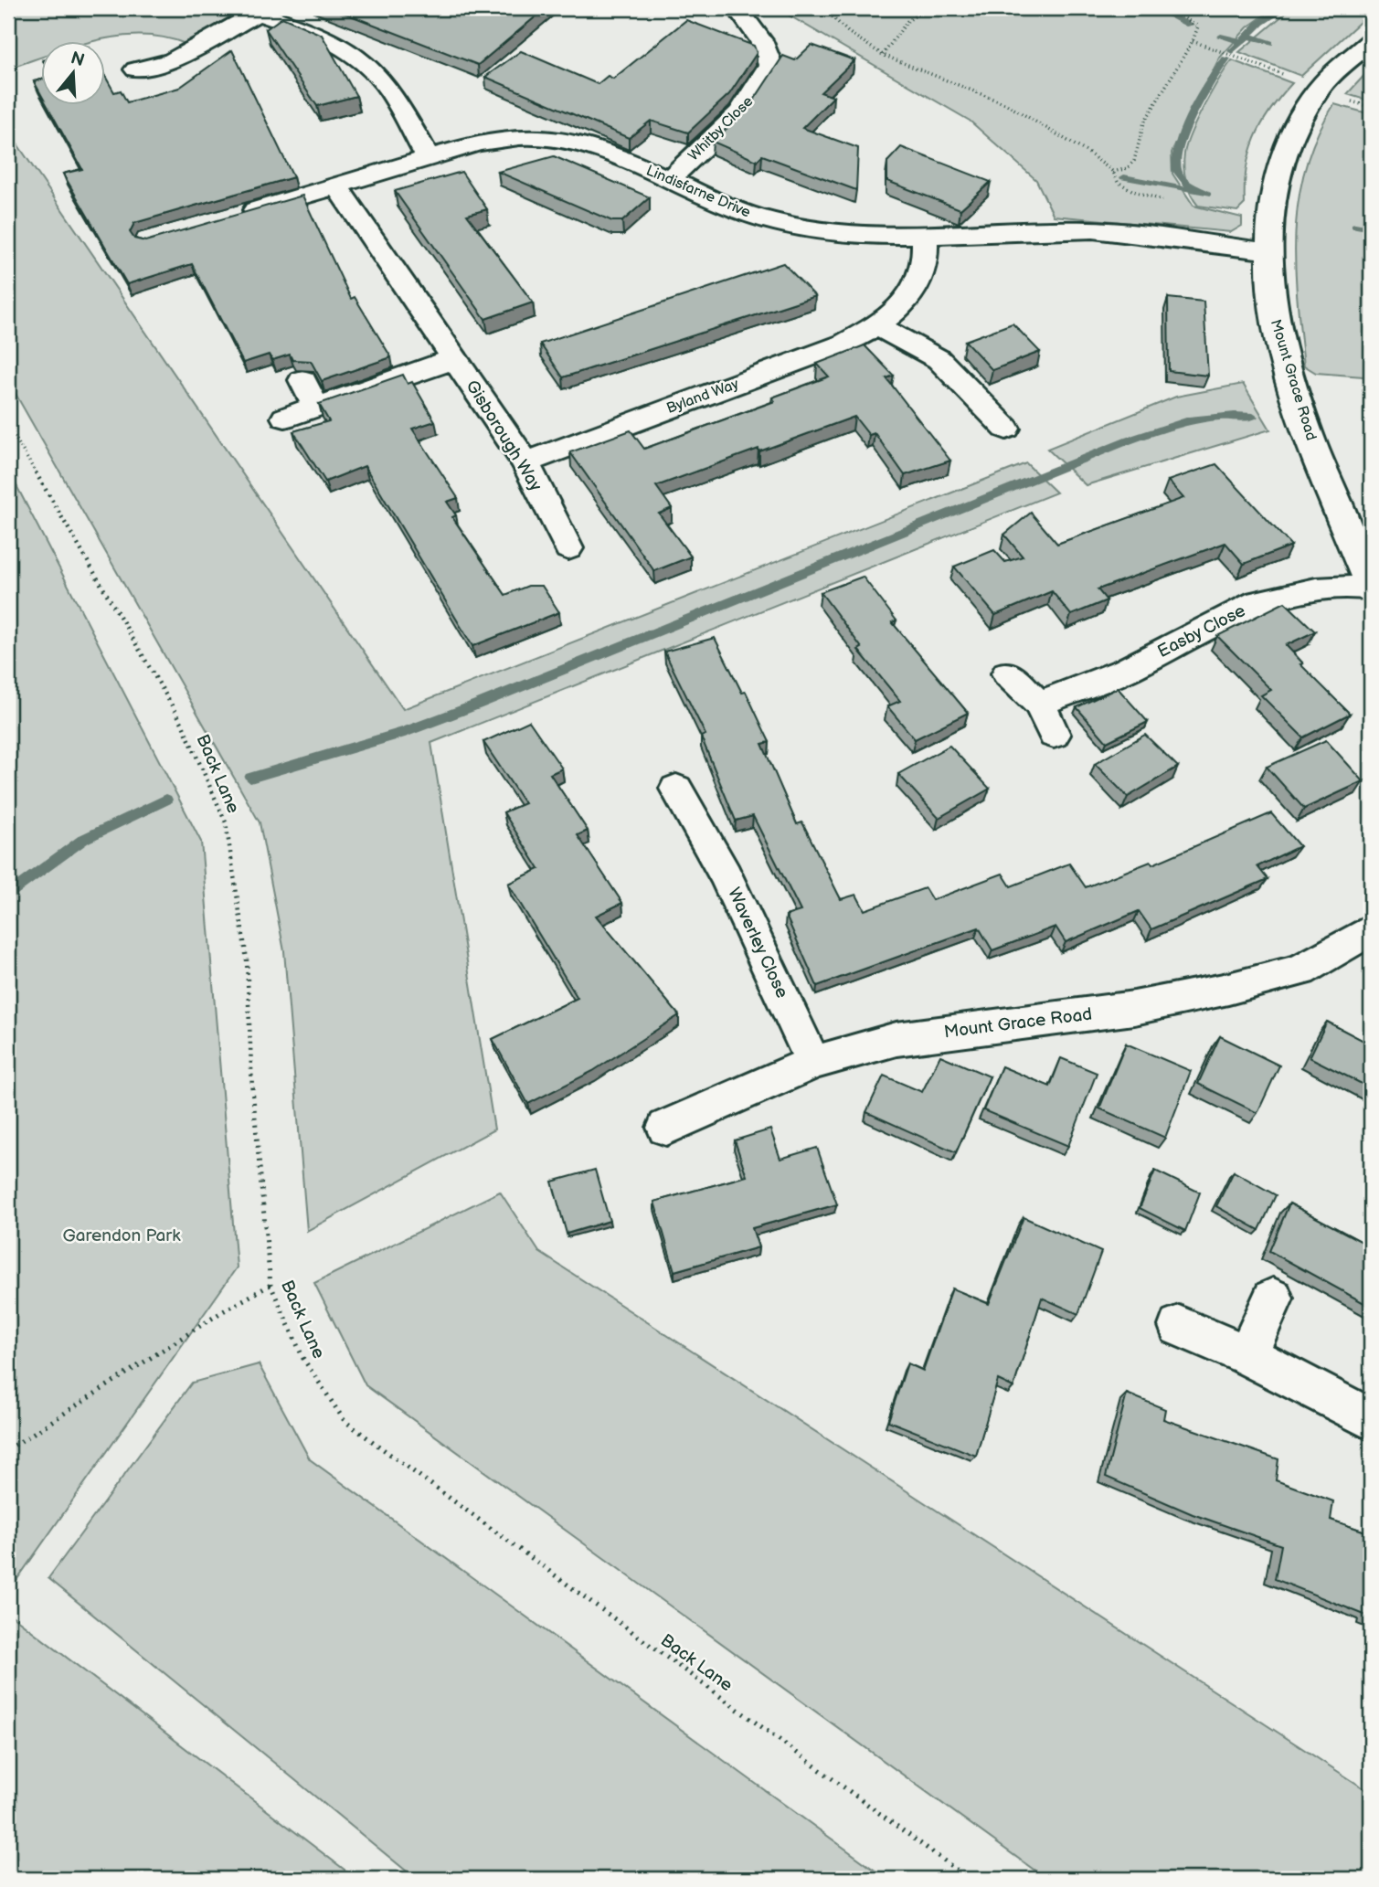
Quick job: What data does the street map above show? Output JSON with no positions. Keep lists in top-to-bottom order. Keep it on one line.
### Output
{"streets":{"street":["Whitby Close","Lindisfarne Drive","Mount Grace Road","Byland Way","Gisborough Way","Easby Close","Waverley Close"],"path":["Back Lane"]},"crossings":[["Whitby Close","Lindisfarne Drive"],["Lindisfarne Drive","Mount Grace Road"],["Lindisfarne Drive","Byland Way"],["Lindisfarne Drive","Gisborough Way"],["Mount Grace Road","Easby Close"],["Mount Grace Road","Waverley Close"],["Byland Way","Gisborough Way"]],"parks":["Garendon Park"],"north":"top"}
